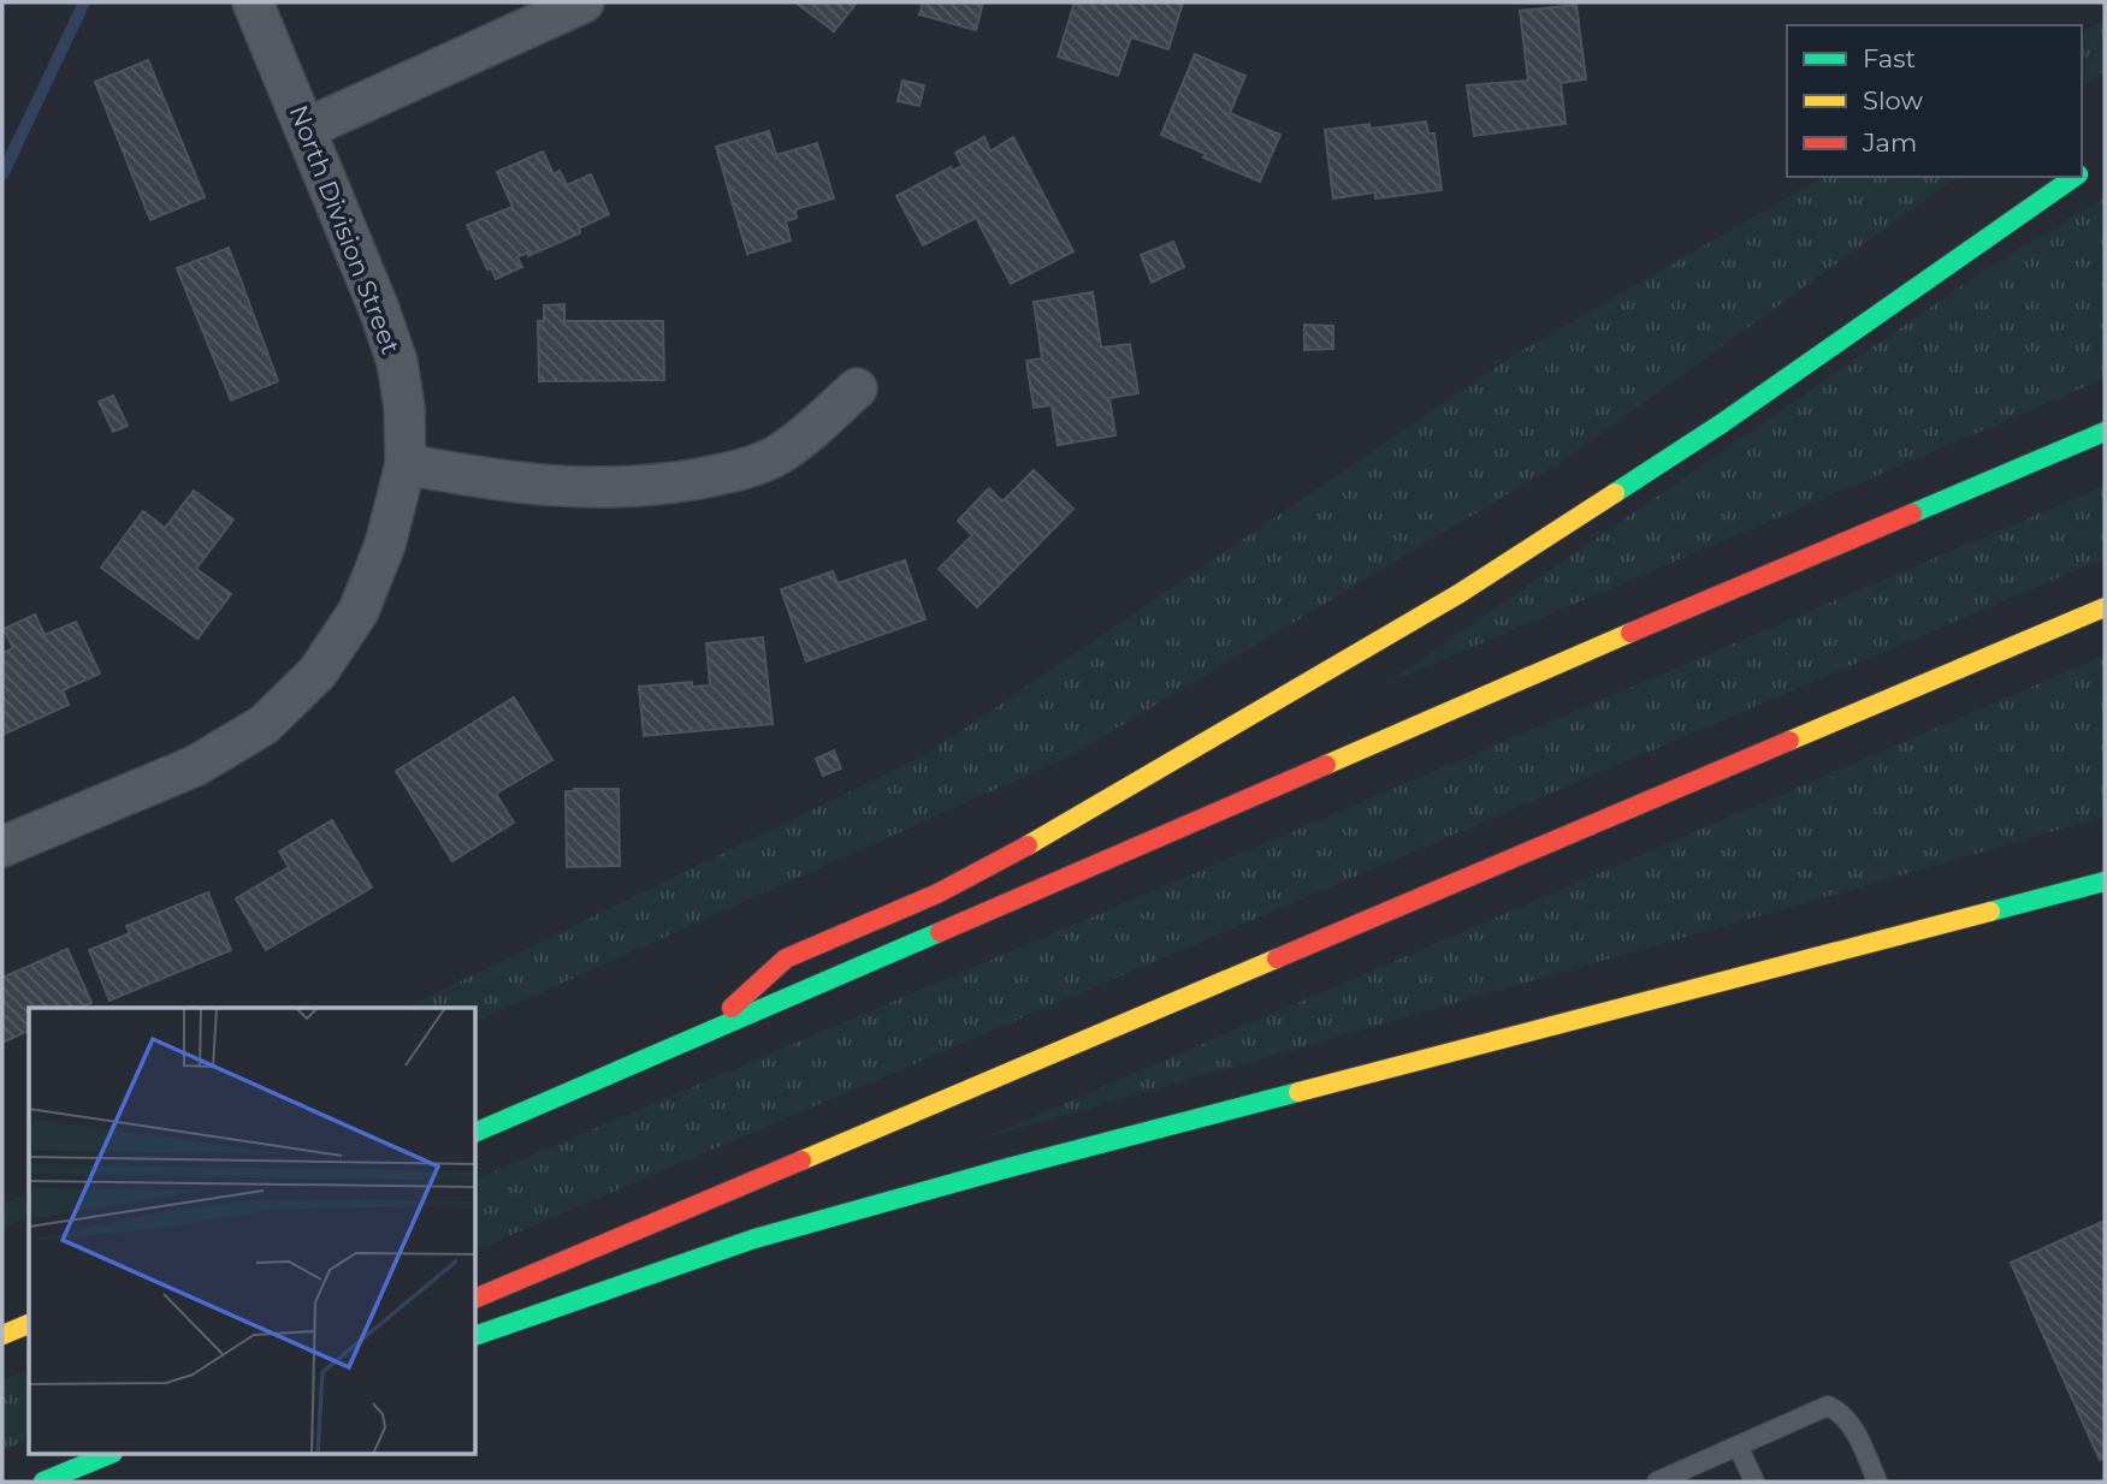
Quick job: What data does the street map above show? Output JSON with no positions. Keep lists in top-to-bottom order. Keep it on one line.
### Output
{"streets":{"street":["North Division Street"]},"legend":["Fast","Slow","Jam"]}
